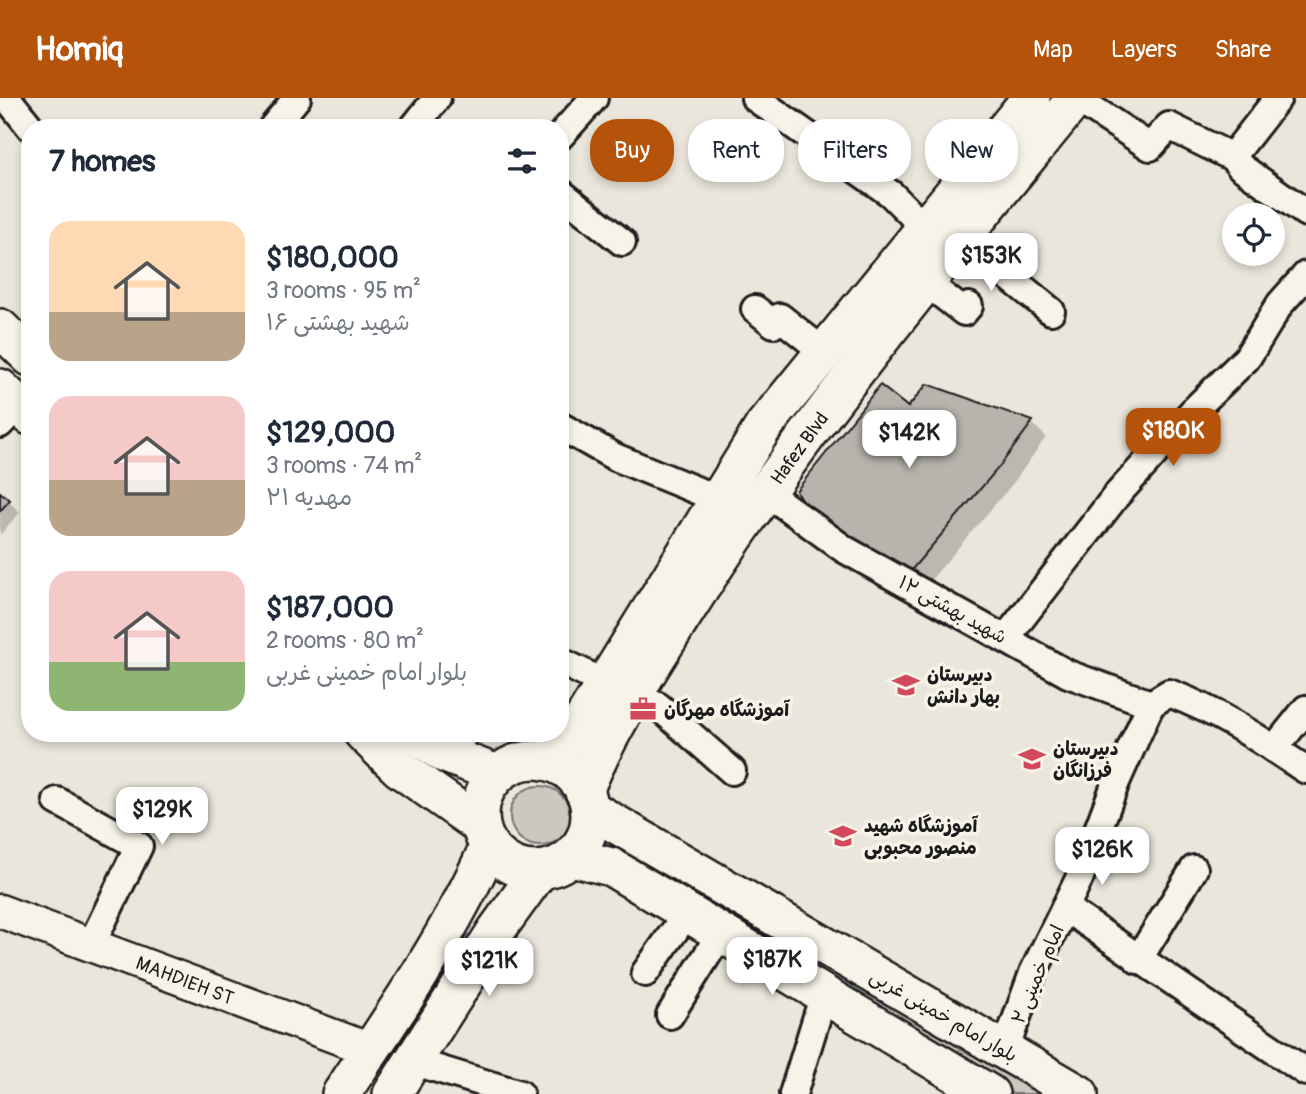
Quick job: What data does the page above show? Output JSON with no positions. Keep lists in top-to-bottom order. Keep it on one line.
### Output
{"streets":{"main road":["Hafez Blvd","بلوار امام خمینی غربی"],"street":["شهید بهشتی ۱۲","امام خمینی ۲","MAHDIEH ST"]},"crossings":[["Hafez Blvd","شهید بهشتی ۱۲"],["Hafez Blvd","بلوار امام خمینی غربی"],["شهید بهشتی ۱۲","امام خمینی ۲"],["امام خمینی ۲","بلوار امام خمینی غربی"]],"places":{"school or university":["دبیرستان بهار دانش","دبیرستان فرزانگان","آموزشگاه شهید منصور محبوبی"],"office":["آموزشگاه مهرگان"]},"page":{"header":"Homiq","nav":["Map","Layers","Share"],"chip":["Buy","Rent","Filters","New"],"heading":"7 homes","list":[{"name":"$180,000","note":"3 rooms · 95 m² · شهید بهشتی ۱۶"},{"name":"$129,000","note":"3 rooms · 74 m² · مهدیه ۲۱"},{"name":"$187,000","note":"2 rooms · 80 m² · بلوار امام خمینی غربی"}],"price":["$153K","$180K","$142K","$129K","$126K","$187K","$121K"]}}
